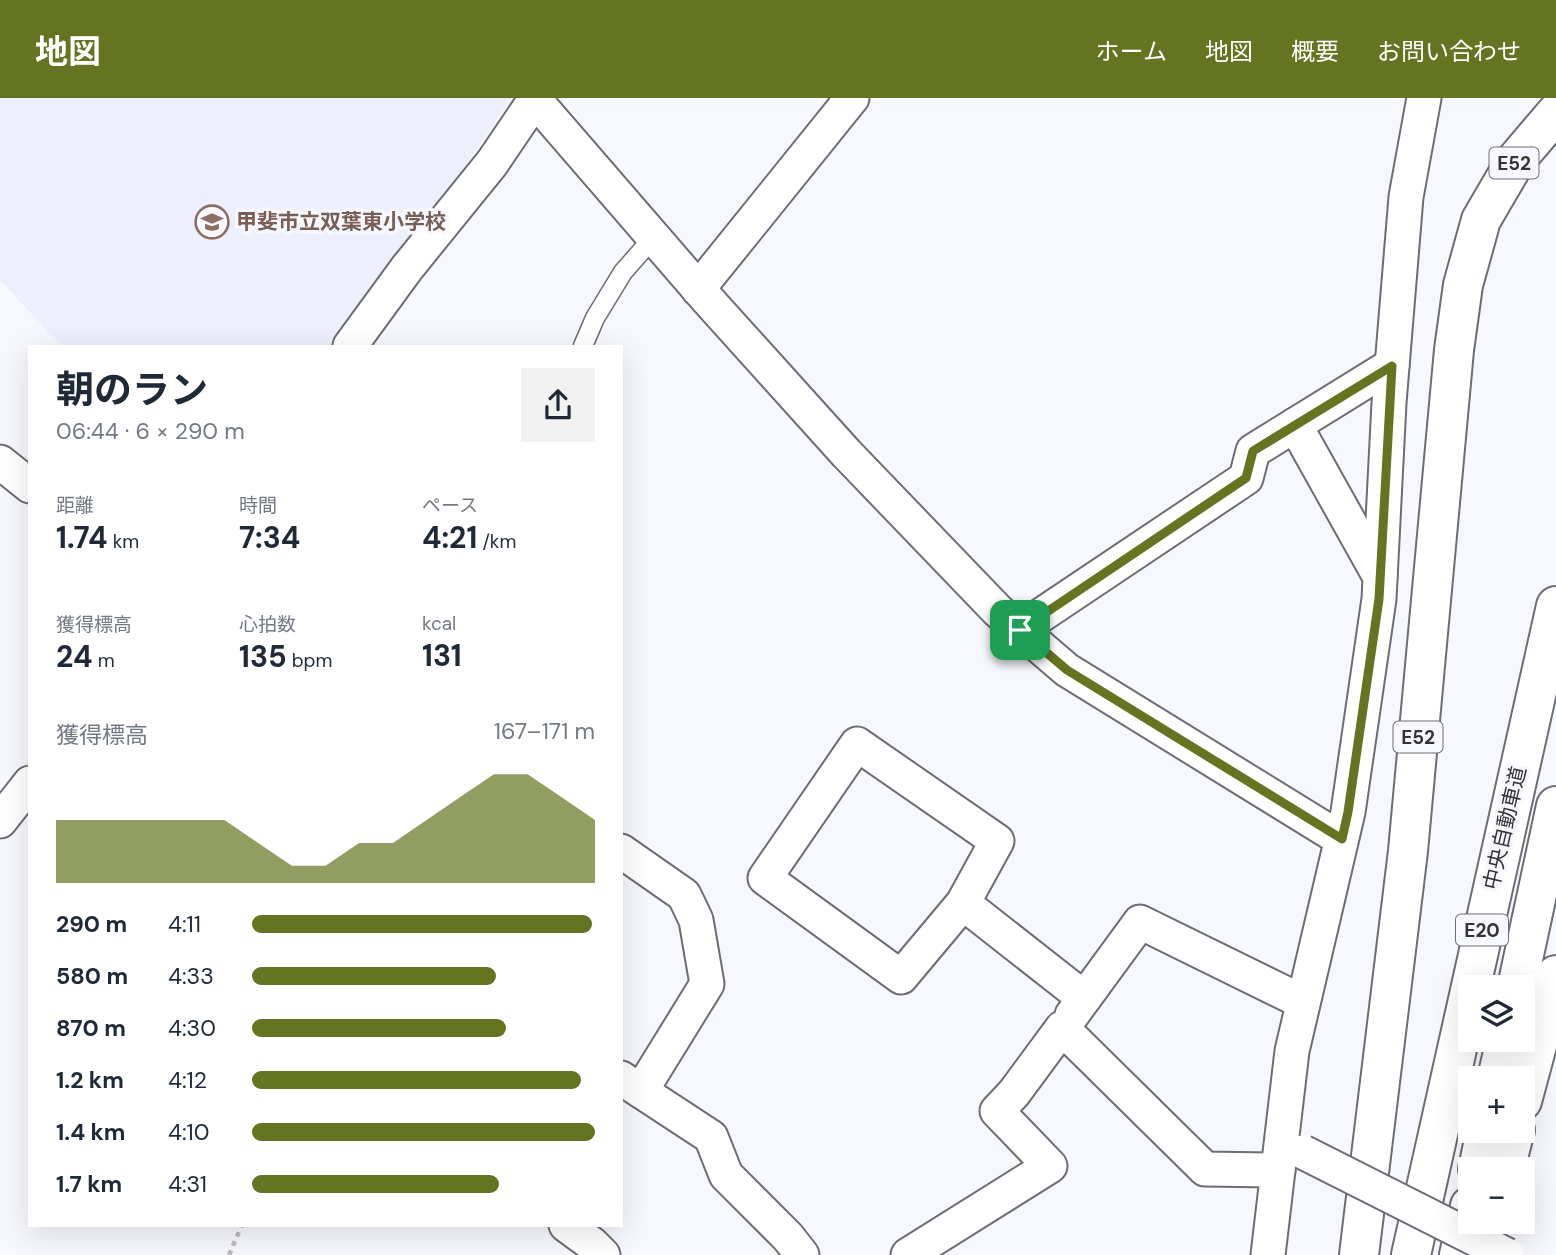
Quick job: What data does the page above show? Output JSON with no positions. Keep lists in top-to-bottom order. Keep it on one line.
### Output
{"streets":{"highway":["E52","中央自動車道","E20"]},"places":{"school or university":["甲斐市立双葉東小学校"]},"page":{"header":"地図","nav":["ホーム","地図","概要","お問い合わせ"],"heading":["朝のラン","06:44 · 6 × 290 m"],"stats":[["距離","1.74 km"],["時間","7:34"],["ペース","4:21 /km"],["獲得標高","24 m"],["心拍数","135 bpm"],["kcal","131"]],"chart":["獲得標高","167–171 m"],"list":[{"name":"290 m","note":"4:11"},{"name":"580 m","note":"4:33"},{"name":"870 m","note":"4:30"},{"name":"1.2 km","note":"4:12"},{"name":"1.4 km","note":"4:10"},{"name":"1.7 km","note":"4:31"}],"map_buttons":["+","−"]}}
